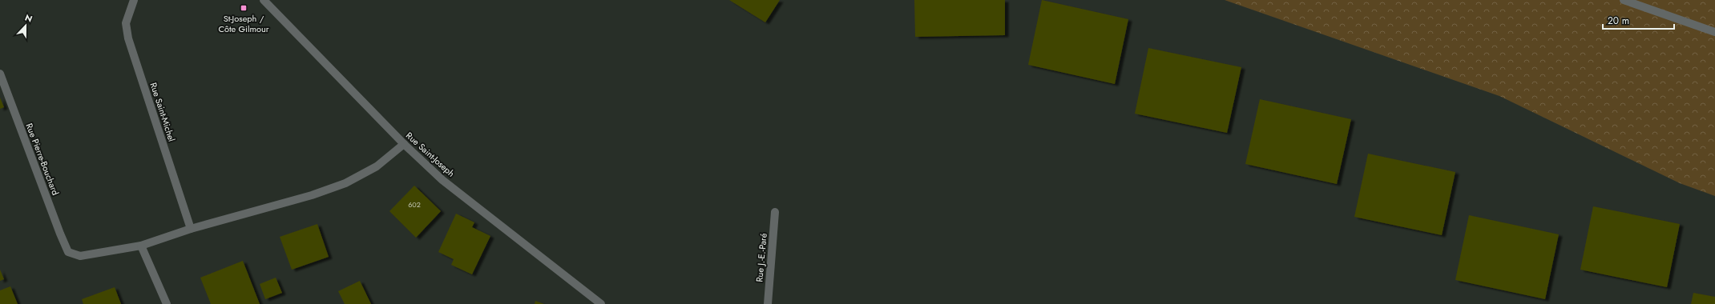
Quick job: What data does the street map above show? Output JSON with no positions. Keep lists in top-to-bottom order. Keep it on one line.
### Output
{"streets":{"street":["Rue Saint-Michel","Rue Saint-Joseph","Rue Pierre-Bouchard","Rue J.-E.-Paré"]},"places":{"transit":["St-Joseph / Côte Gilmour"]},"house_numbers":["602"],"scale_bar":"20 m","north":"top"}
